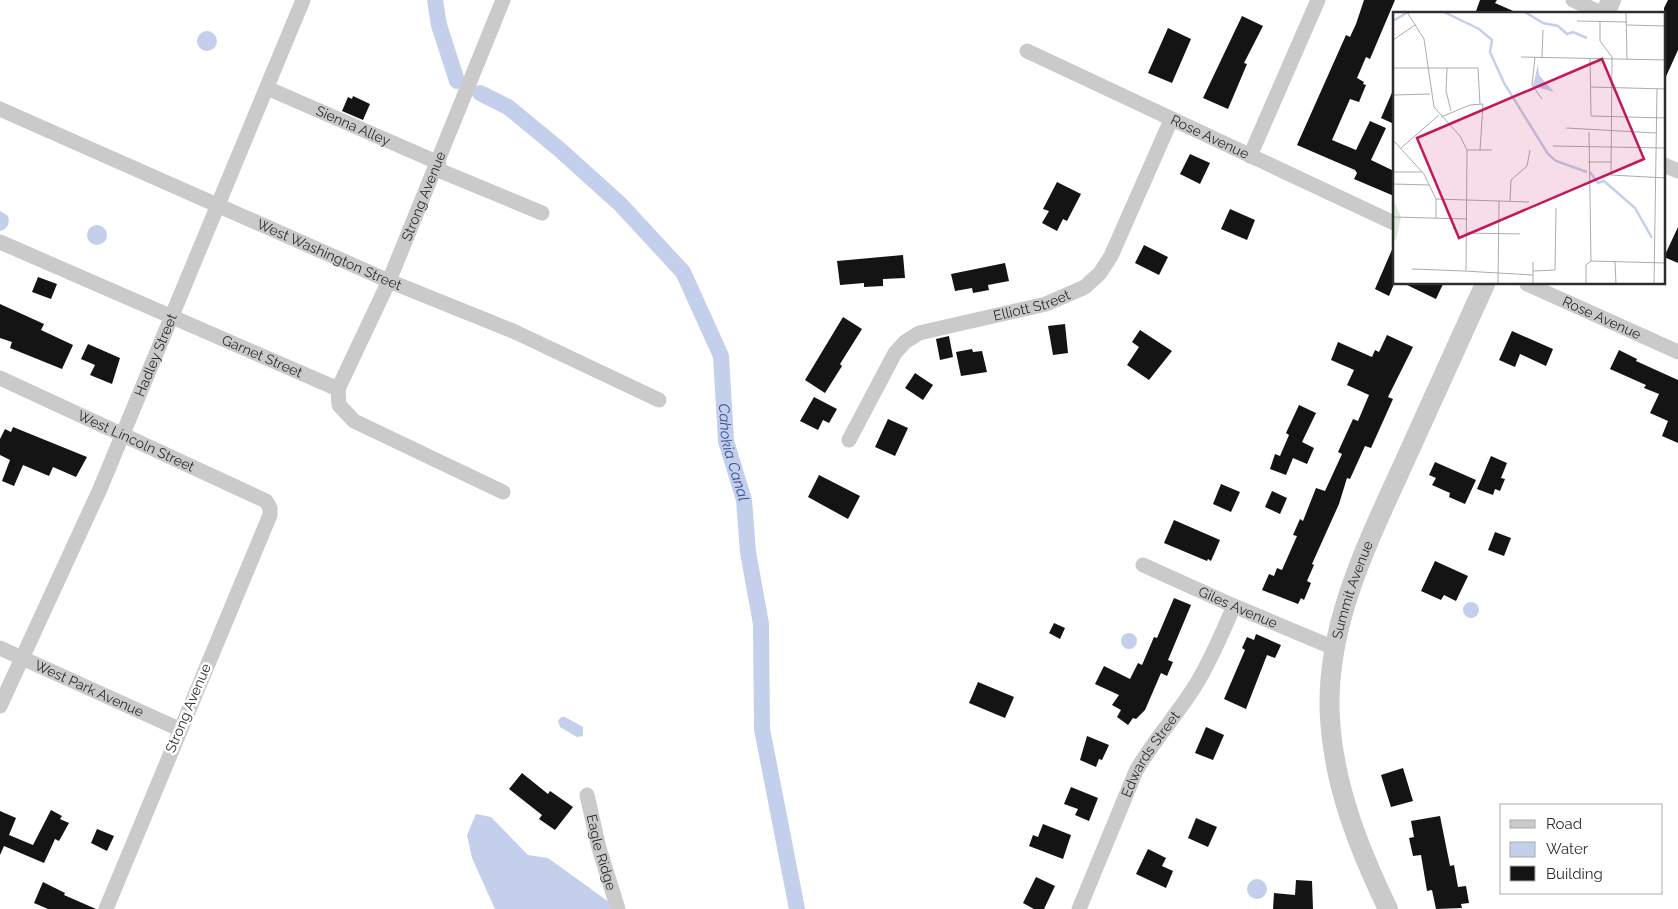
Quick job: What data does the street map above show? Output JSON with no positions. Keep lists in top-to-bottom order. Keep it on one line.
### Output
{"streets":{"street":["Sienna Alley","Rose Avenue","Strong Avenue","West Washington Street","Elliott Street","Hadley Street","Garnet Street","West Lincoln Street","Summit Avenue","Giles Avenue","West Park Avenue","Edwards Street","Eagle Ridge"]},"crossings":[["Sienna Alley","Strong Avenue"],["Sienna Alley","Hadley Street"],["Rose Avenue","Elliott Street"],["Strong Avenue","West Washington Street"],["Strong Avenue","Garnet Street"],["Strong Avenue","West Lincoln Street"],["Strong Avenue","West Park Avenue"],["West Washington Street","Hadley Street"],["Hadley Street","Garnet Street"],["Hadley Street","West Lincoln Street"],["Hadley Street","West Park Avenue"],["Summit Avenue","Giles Avenue"],["Giles Avenue","Edwards Street"]],"water":["Cahokia Canal"],"legend":["Road","Water","Building"]}
